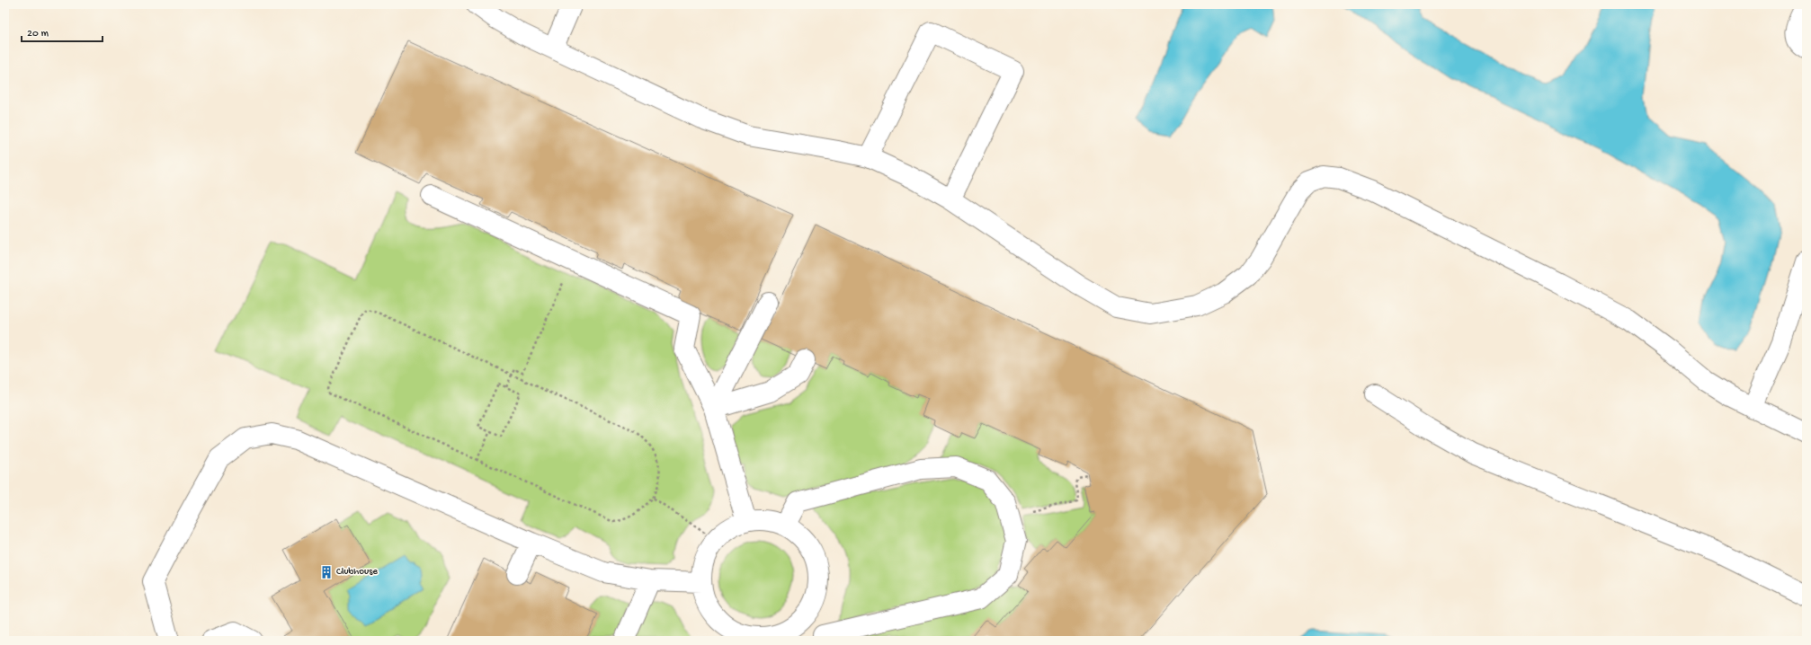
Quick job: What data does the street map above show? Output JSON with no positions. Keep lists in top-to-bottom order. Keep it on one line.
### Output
{"places":{"building":["Clubhouse"]},"scale_bar":"20 m"}
